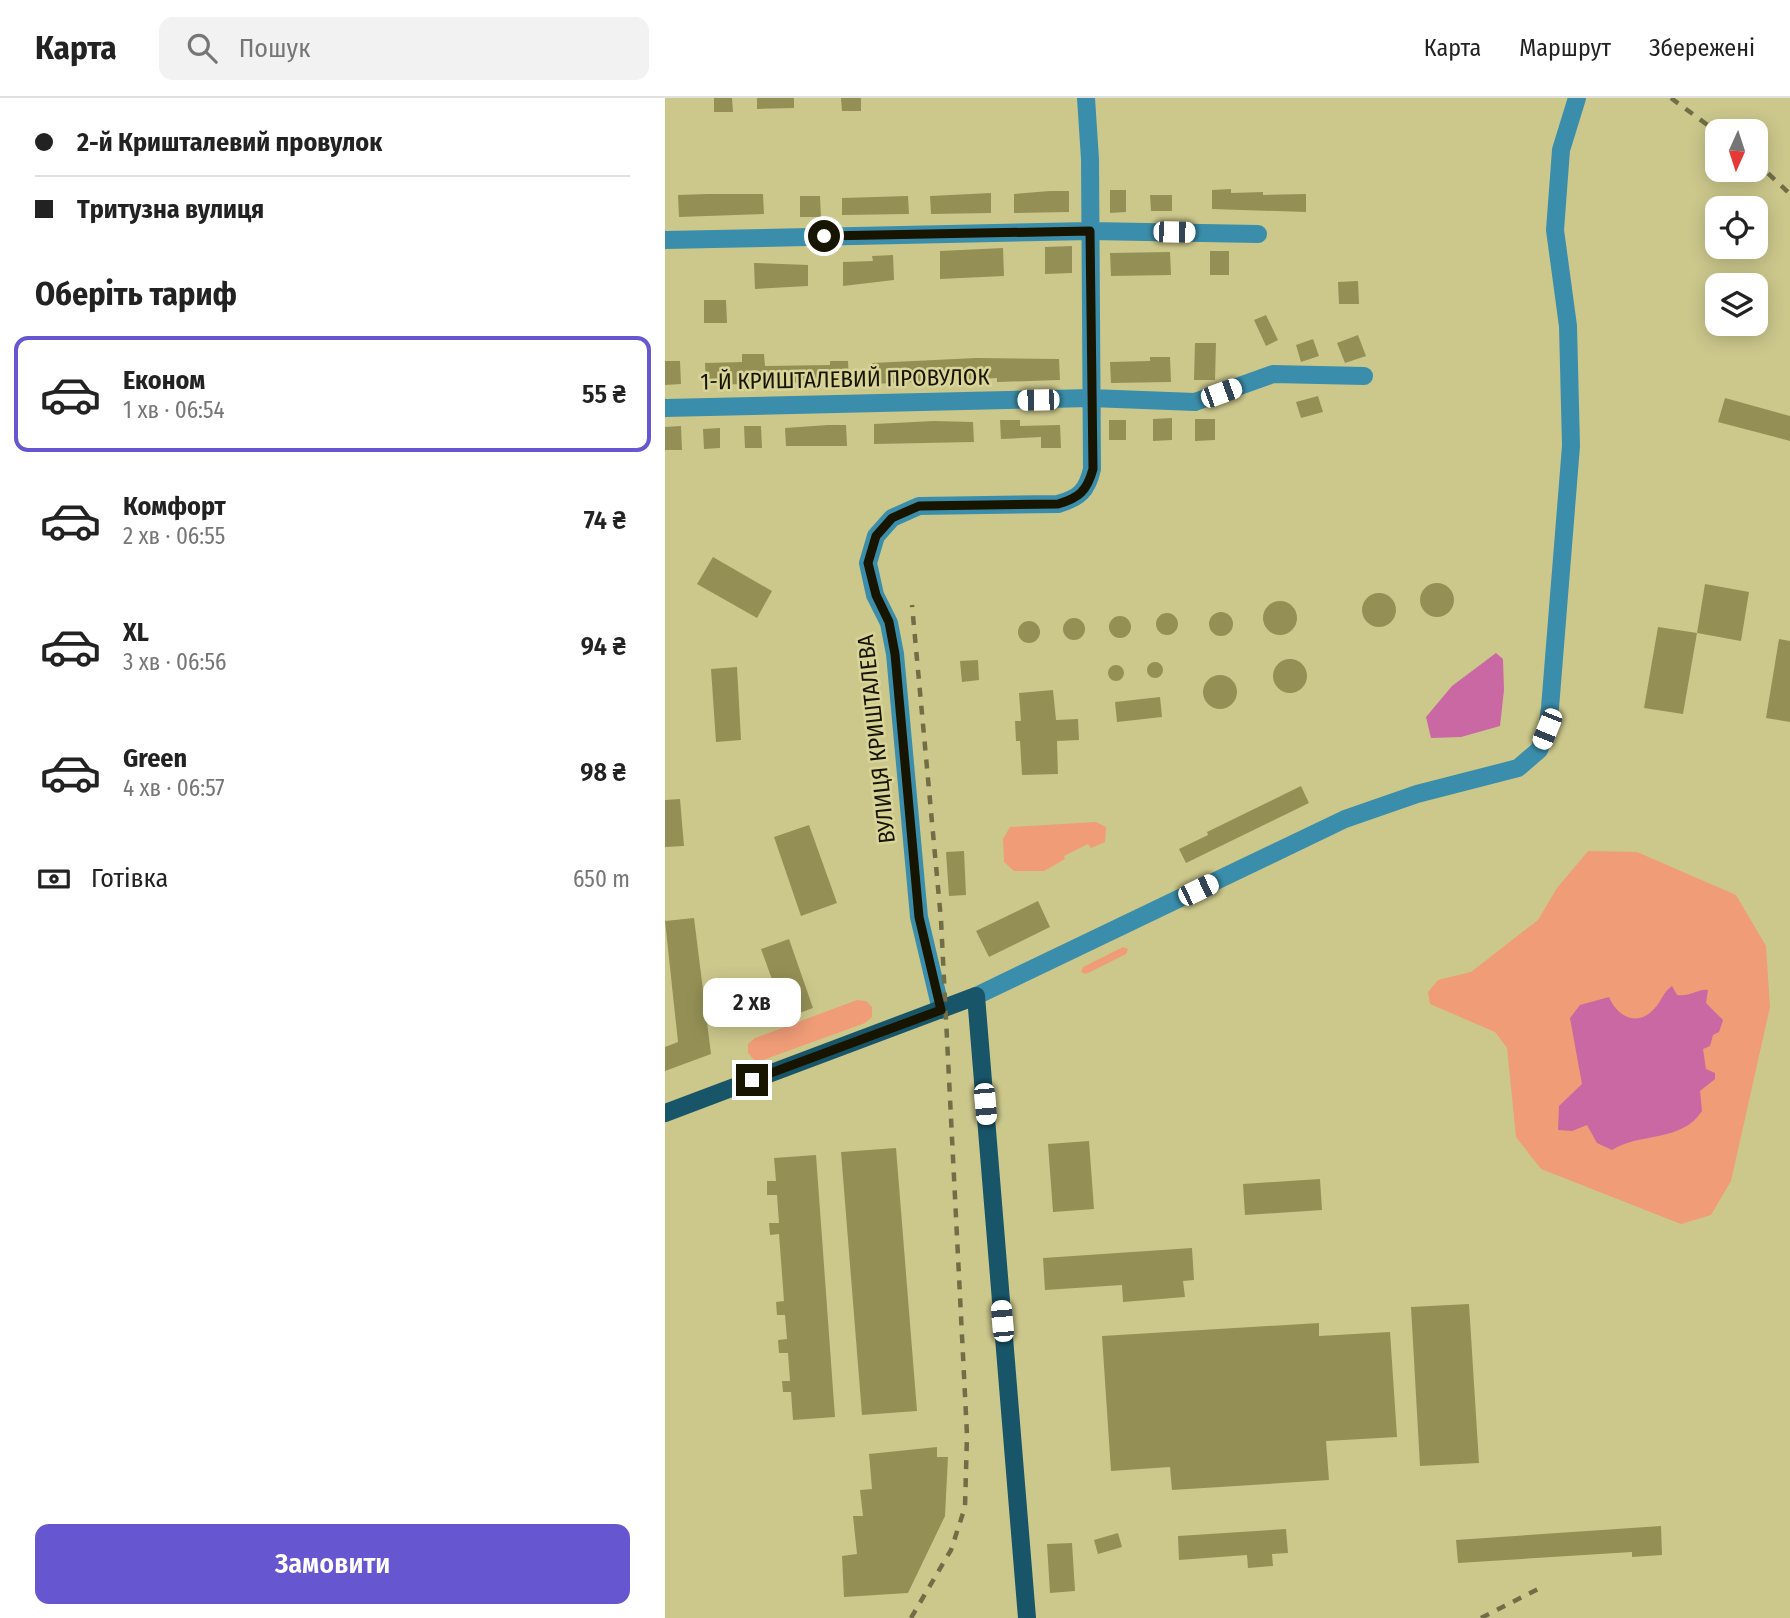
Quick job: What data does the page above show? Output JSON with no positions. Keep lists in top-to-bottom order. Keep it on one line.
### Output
{"streets":{"street":["1-Й КРИШТАЛЕВИЙ ПРОВУЛОК","ВУЛИЦЯ КРИШТАЛЕВА"]},"crossings":[["1-Й КРИШТАЛЕВИЙ ПРОВУЛОК","ВУЛИЦЯ КРИШТАЛЕВА"]],"north":"bottom","page":{"header":"Карта","search":"Пошук","nav":["Карта","Маршрут","Збережені"],"banner":["2-й Кришталевий провулок","Тритузна вулиця"],"heading":"Оберіть тариф","list":[{"name":"Економ","note":"1 хв · 06:54","value":"55 ₴"},{"name":"Комфорт","note":"2 хв · 06:55","value":"74 ₴"},{"name":"XL","note":"3 хв · 06:56","value":"94 ₴"},{"name":"Green","note":"4 хв · 06:57","value":"98 ₴"}],"pay":["Готівка","650 m"],"bubble":"2 хв","buttons":"Замовити"}}
